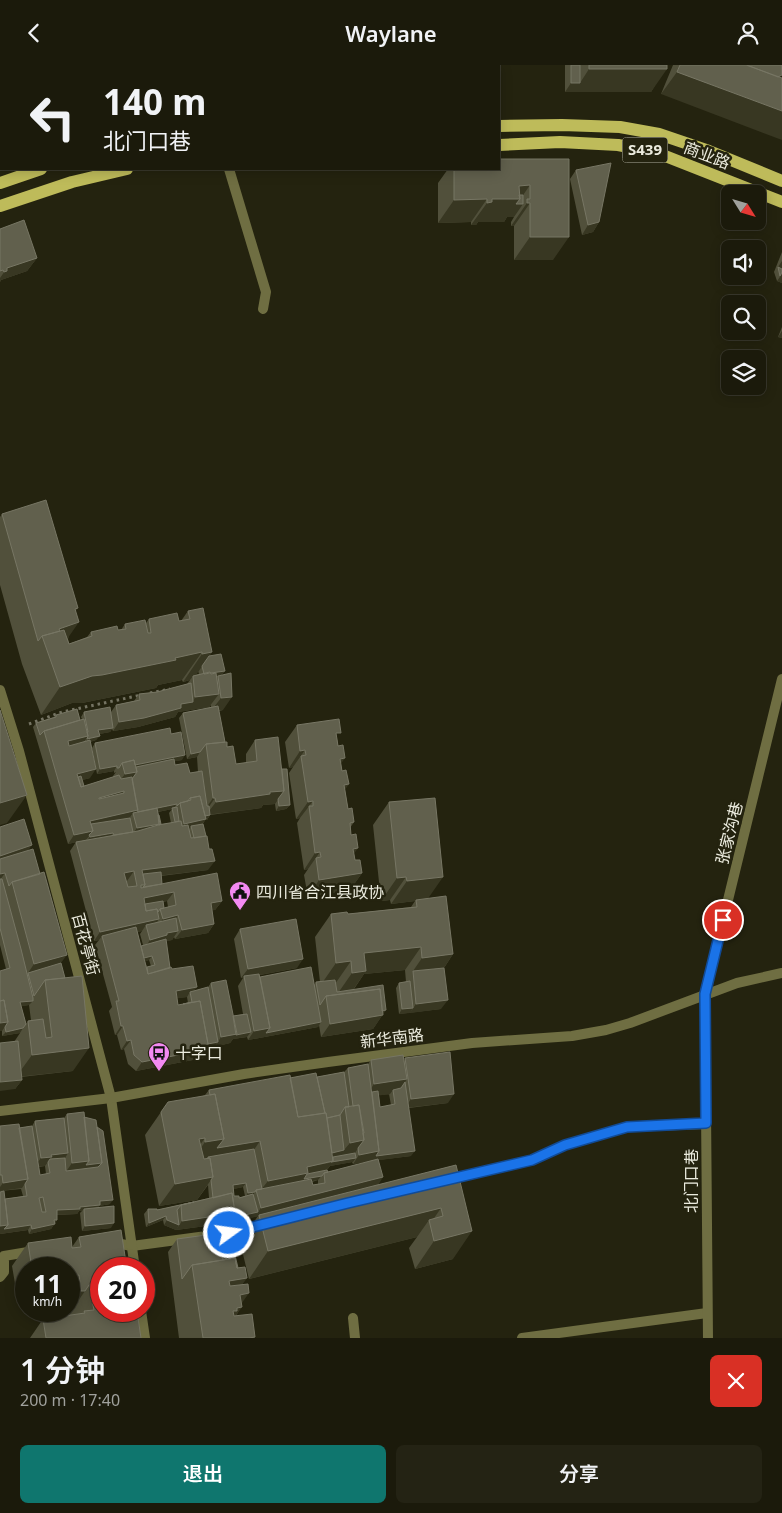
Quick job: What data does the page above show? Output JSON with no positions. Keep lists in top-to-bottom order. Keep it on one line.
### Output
{"streets":{"main road":["S439","商业路"],"street":["张家沟巷","百花亭街","新华南路","北门口巷"]},"crossings":[["张家沟巷","新华南路"],["张家沟巷","北门口巷"],["百花亭街","新华南路"],["新华南路","北门口巷"]],"places":{"public building":["四川省合江县政协"],"bus stop":["十字口"]},"north":"bottom right","page":{"header":"Waylane","turn":["140 m","北门口巷"],"speed":"11 km/h","limit":"20","heading":["1 分钟","200 m · 17:40"],"buttons":["退出","分享"]}}
